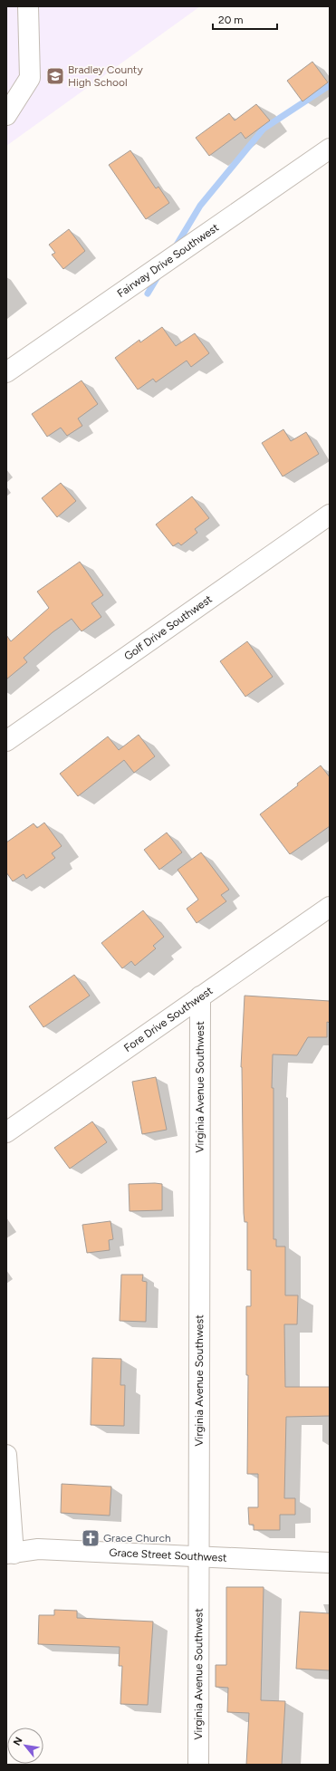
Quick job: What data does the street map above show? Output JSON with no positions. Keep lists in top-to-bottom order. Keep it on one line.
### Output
{"streets":{"street":["Fairway Drive Southwest","Golf Drive Southwest","Fore Drive Southwest","Virginia Avenue Southwest","Grace Street Southwest"]},"crossings":[["Fore Drive Southwest","Virginia Avenue Southwest"],["Virginia Avenue Southwest","Grace Street Southwest"]],"places":{"school or university":["Bradley County High School"],"church":["Grace Church"]},"scale_bar":"20 m","north":"top left"}
